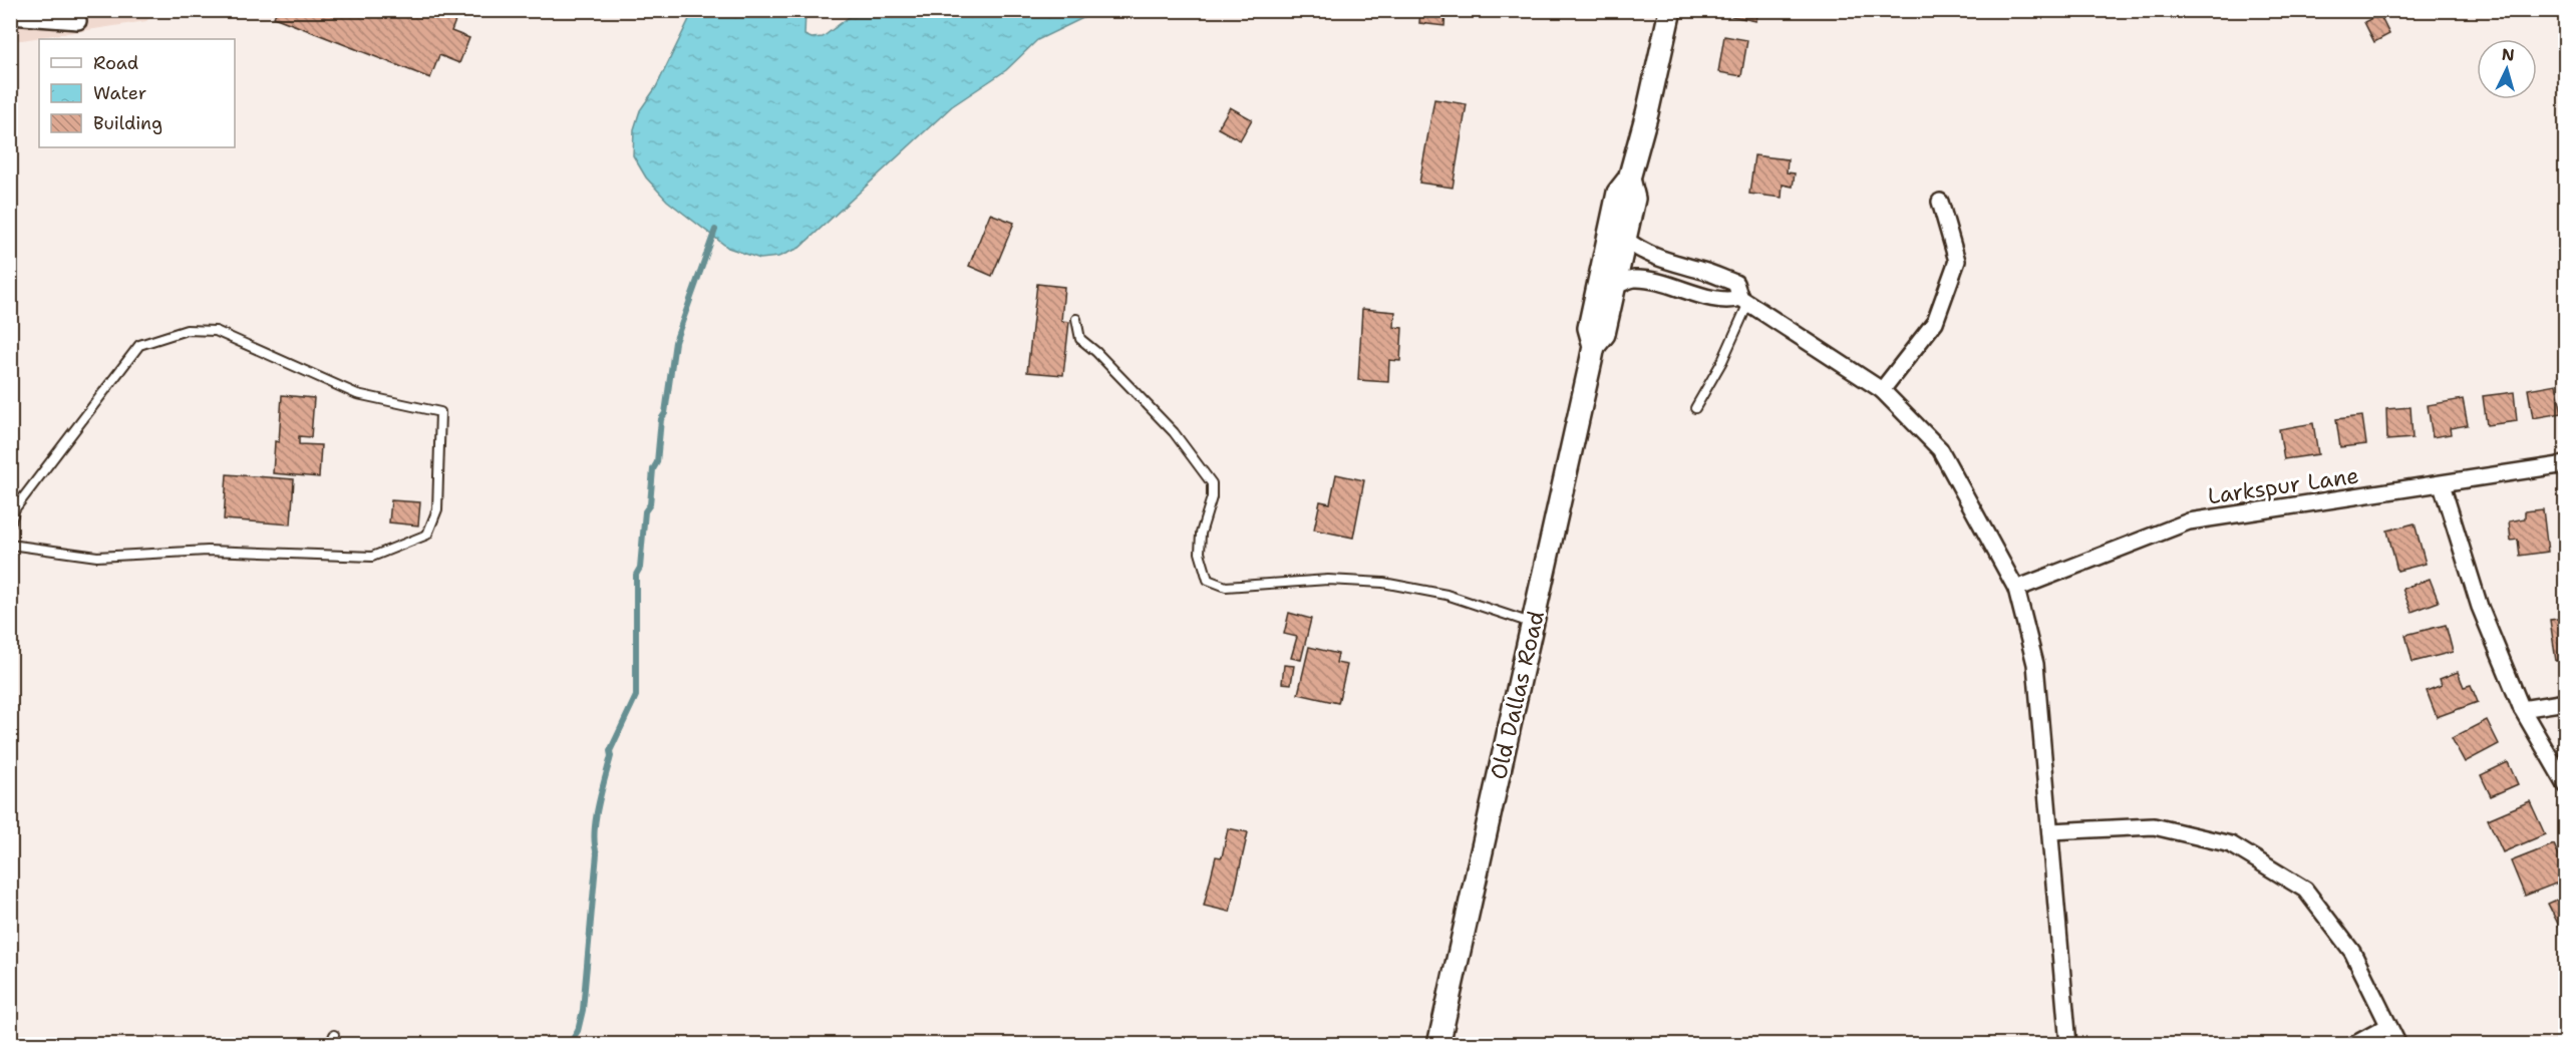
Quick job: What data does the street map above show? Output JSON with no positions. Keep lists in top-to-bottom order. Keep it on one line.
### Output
{"streets":{"main road":["Old Dallas Road"],"street":["Larkspur Lane"]},"legend":["Road","Water","Building"],"north":"top"}
